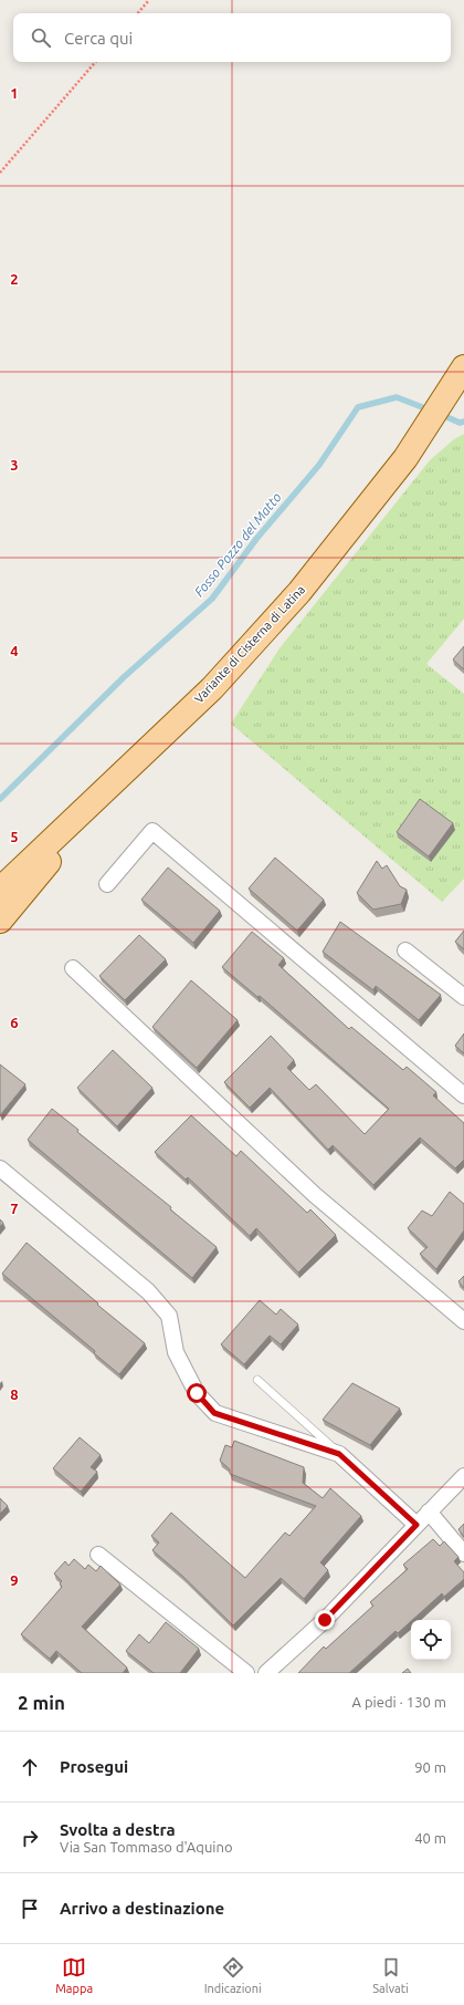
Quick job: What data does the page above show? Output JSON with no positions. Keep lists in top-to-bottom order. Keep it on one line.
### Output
{"streets":{"main road":["Variante di Cisterna di Latina"]},"water":["Fosso Pozzo del Matto"],"page":{"search":"Cerca qui","heading":["2 min","A piedi · 130 m"],"list":[["Prosegui","90 m"],["Svolta a destra","Via San Tommaso d'Aquino","40 m"],"Arrivo a destinazione"],"nav":["Mappa","Indicazioni","Salvati"]},"grid":{"rows":["1","2","3","4","5","6","7","8","9"]}}
